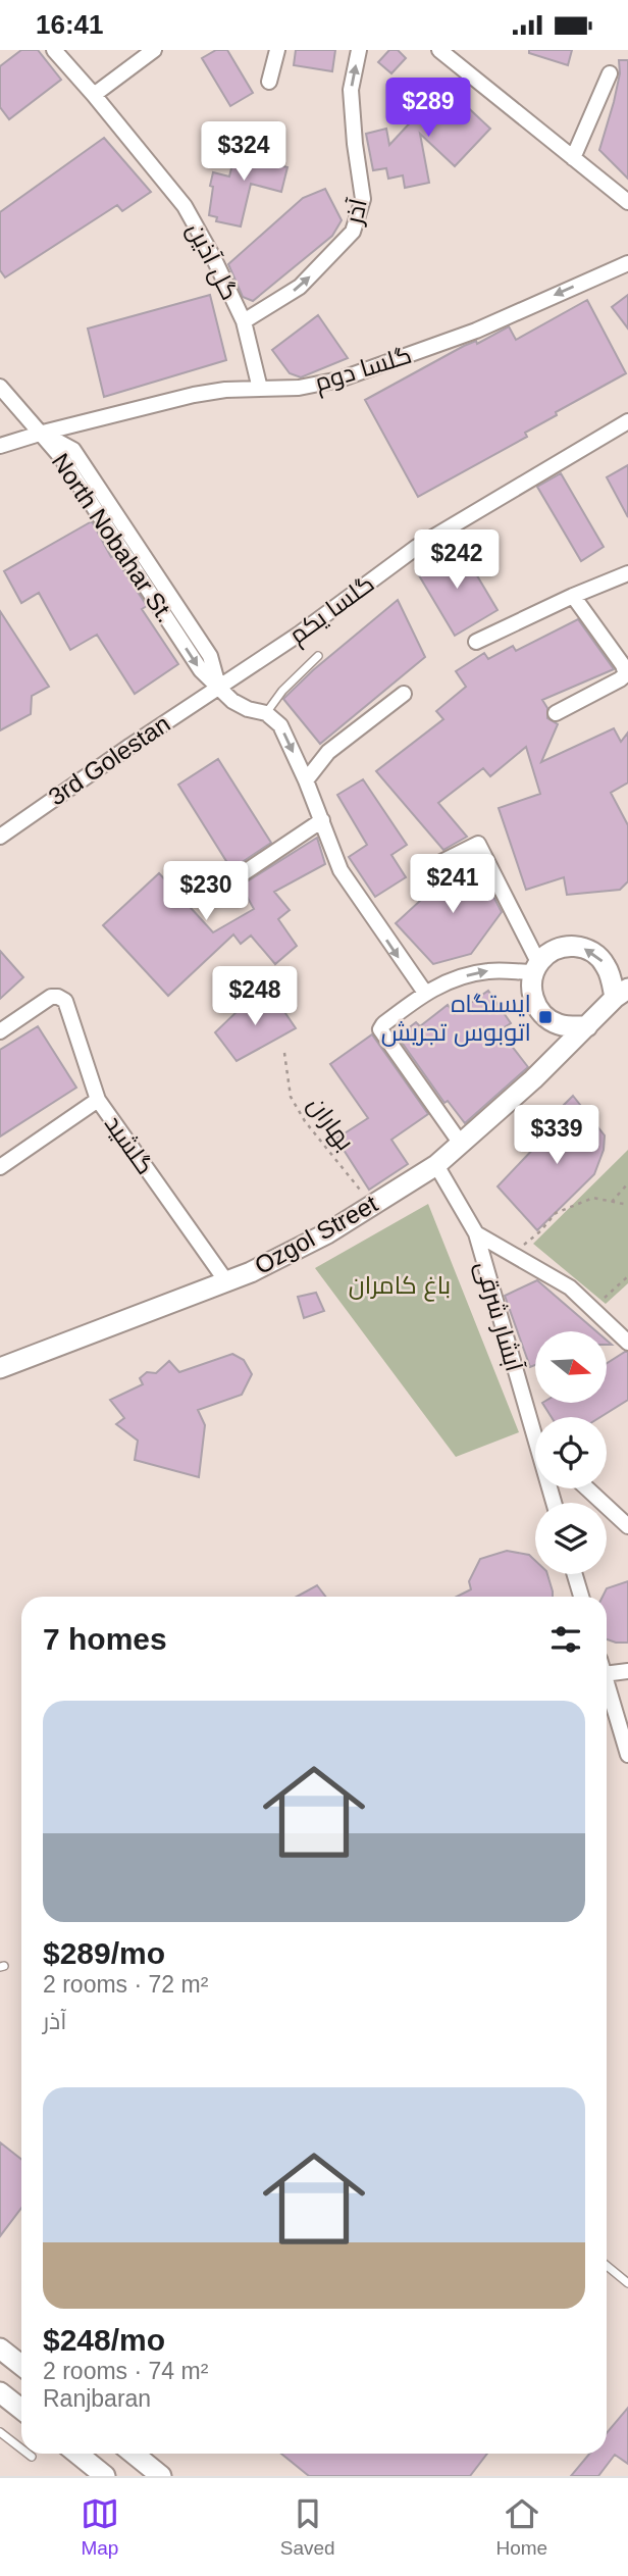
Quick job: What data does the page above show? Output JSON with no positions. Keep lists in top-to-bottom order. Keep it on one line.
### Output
{"streets":{"main road":["Ozgol Street"],"street":["آذر","گل آذین","گلسا دوم","North Nobahar St.","گلسا يكم","3rd Golestan","گلشید","آبشار شرقی"],"path":["بهاران"]},"crossings":[["آذر","گل آذین"],["گل آذین","گلسا دوم"],["گلسا دوم","North Nobahar St."],["North Nobahar St.","گلسا يكم"],["North Nobahar St.","3rd Golestan"],["گلسا يكم","3rd Golestan"],["بهاران","Ozgol Street"],["گلشید","Ozgol Street"],["Ozgol Street","آبشار شرقی"]],"one_way":["آذر","گلسا دوم"],"parks":["باغ کامران"],"places":{"transit":["ایستگاه اتوبوس تجریش"]},"north":"right","page":{"status":"16:41","price":["$289","$324","$242","$241","$230","$248","$339"],"heading":"7 homes","list":[{"name":"$289/mo","note":"2 rooms · 72 m² · آذر"},{"name":"$248/mo","note":"2 rooms · 74 m² · Ranjbaran"}],"tabs":["Map","Saved","Home"]}}
